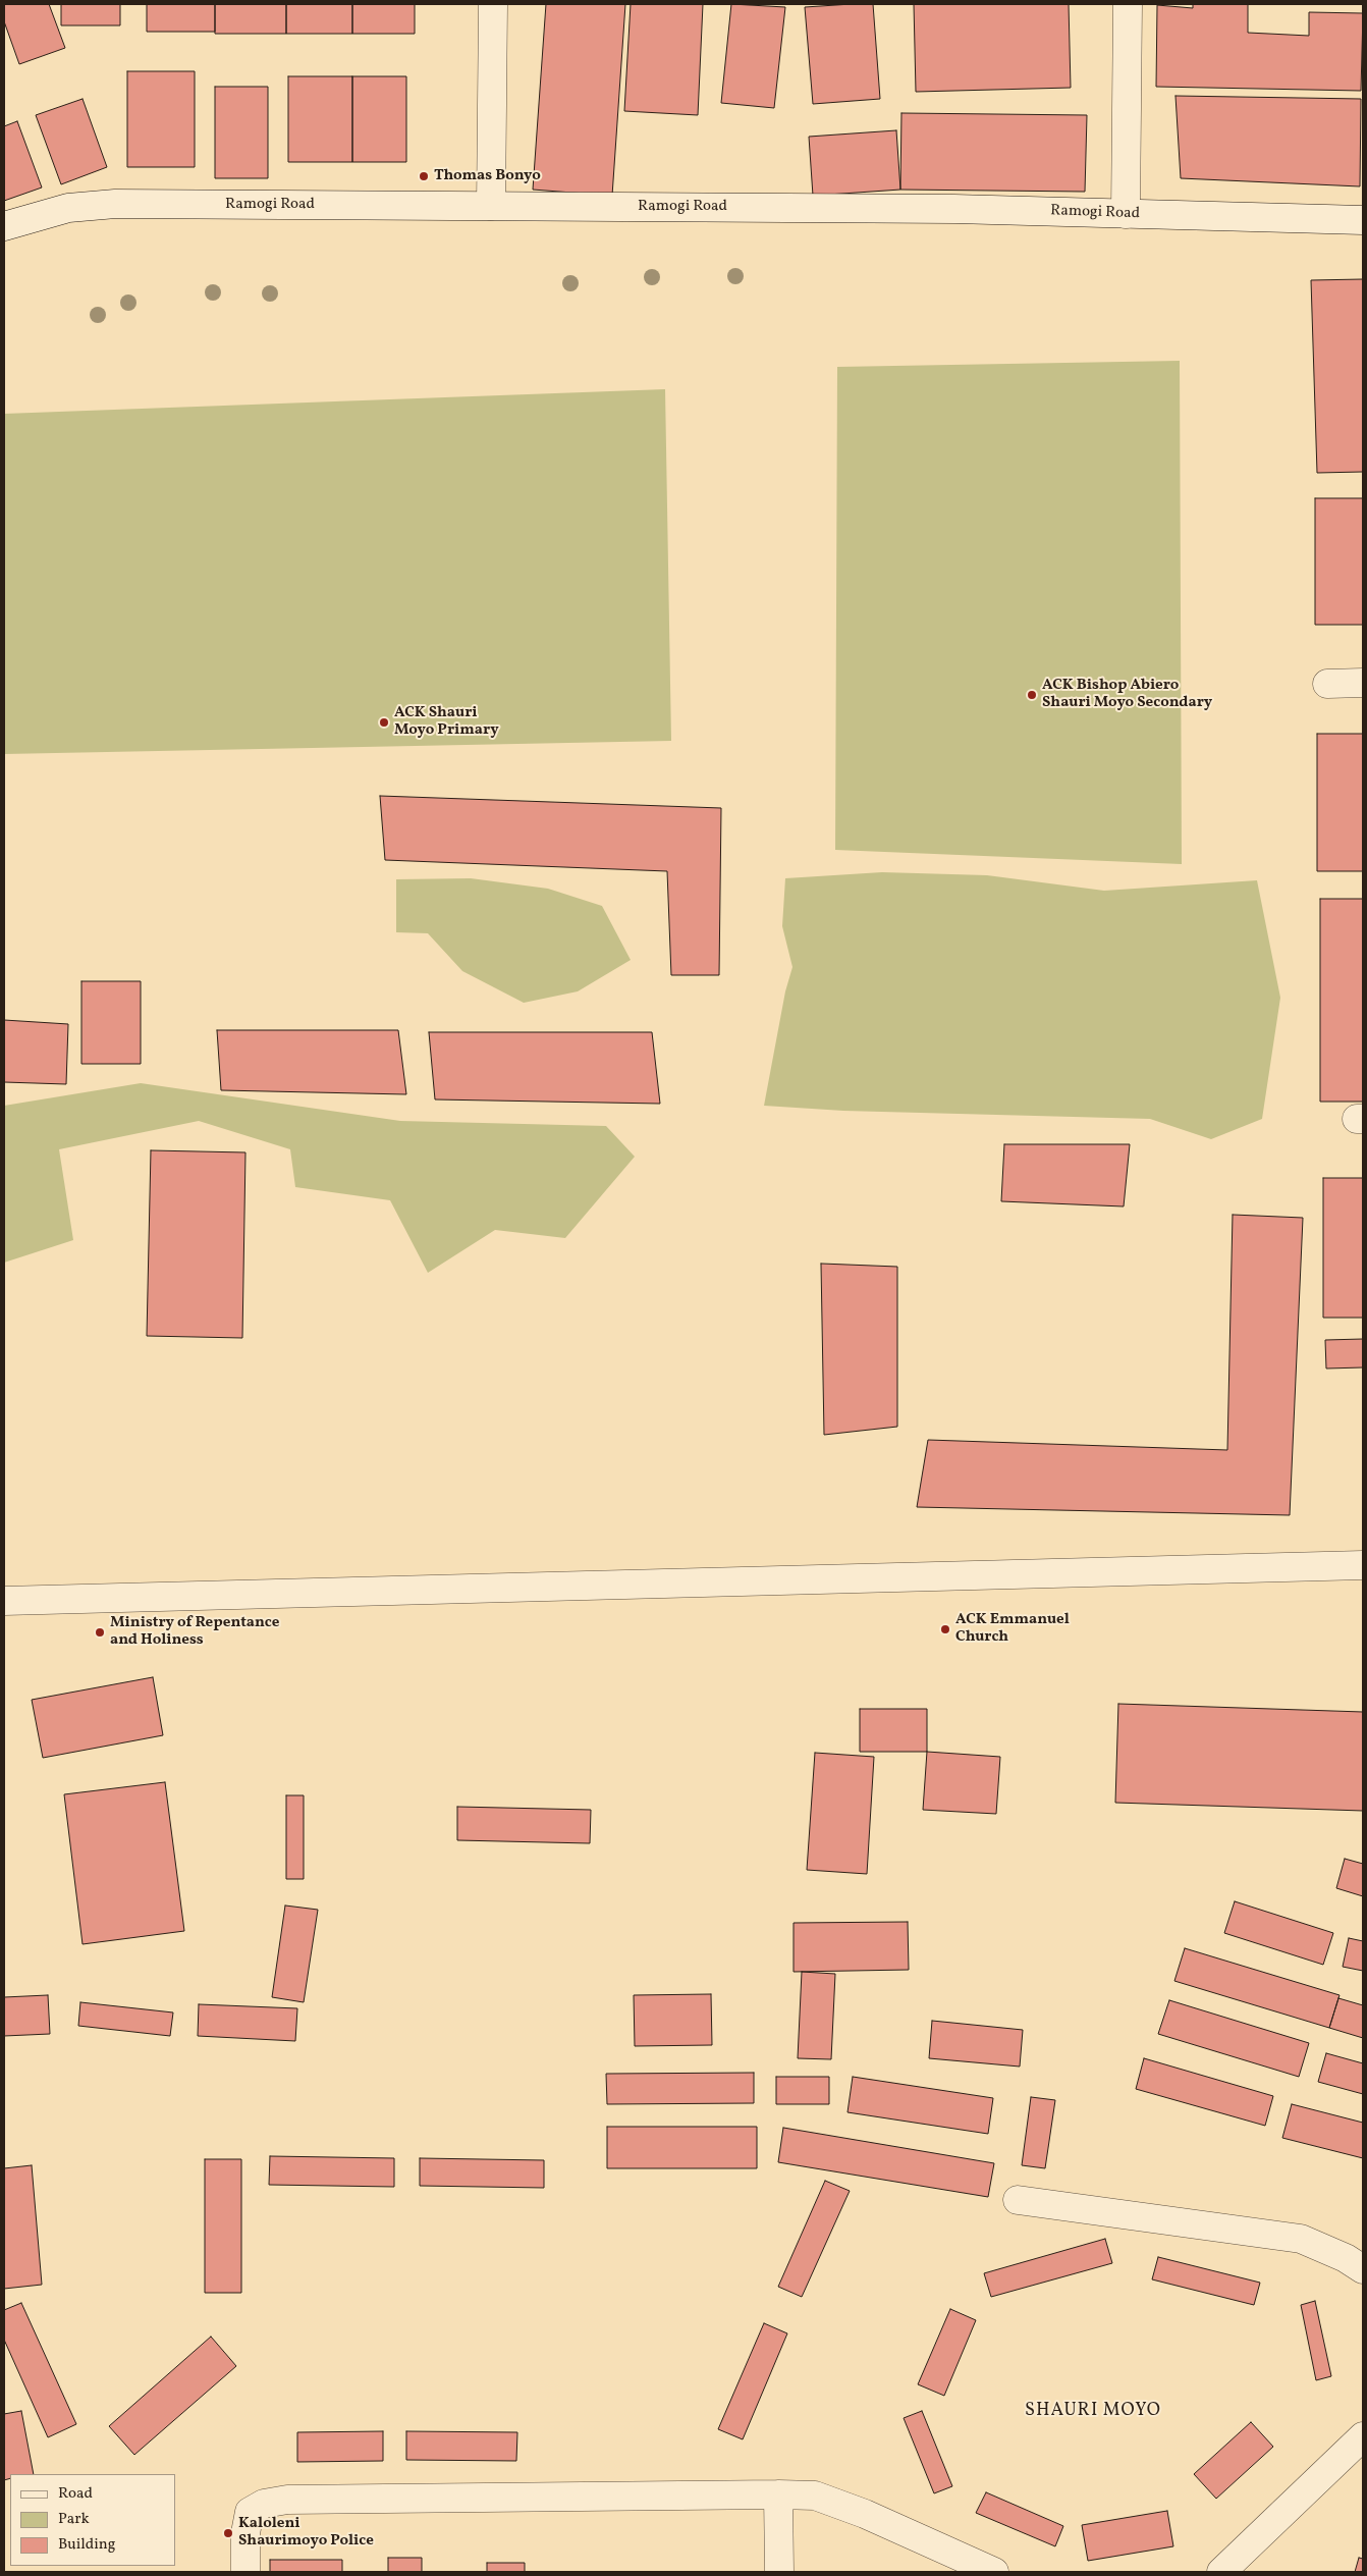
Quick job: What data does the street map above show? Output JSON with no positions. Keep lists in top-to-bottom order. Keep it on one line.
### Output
{"streets":{"street":["Ramogi Road"]},"districts":["SHAURI MOYO"],"places":["Thomas Bonyo","ACK Bishop Abiero Shauri Moyo Secondary","ACK Shauri Moyo Primary","ACK Emmanuel Church","Ministry of Repentance and Holiness","Kaloleni Shaurimoyo Police"],"legend":["Road","Park","Building"]}
